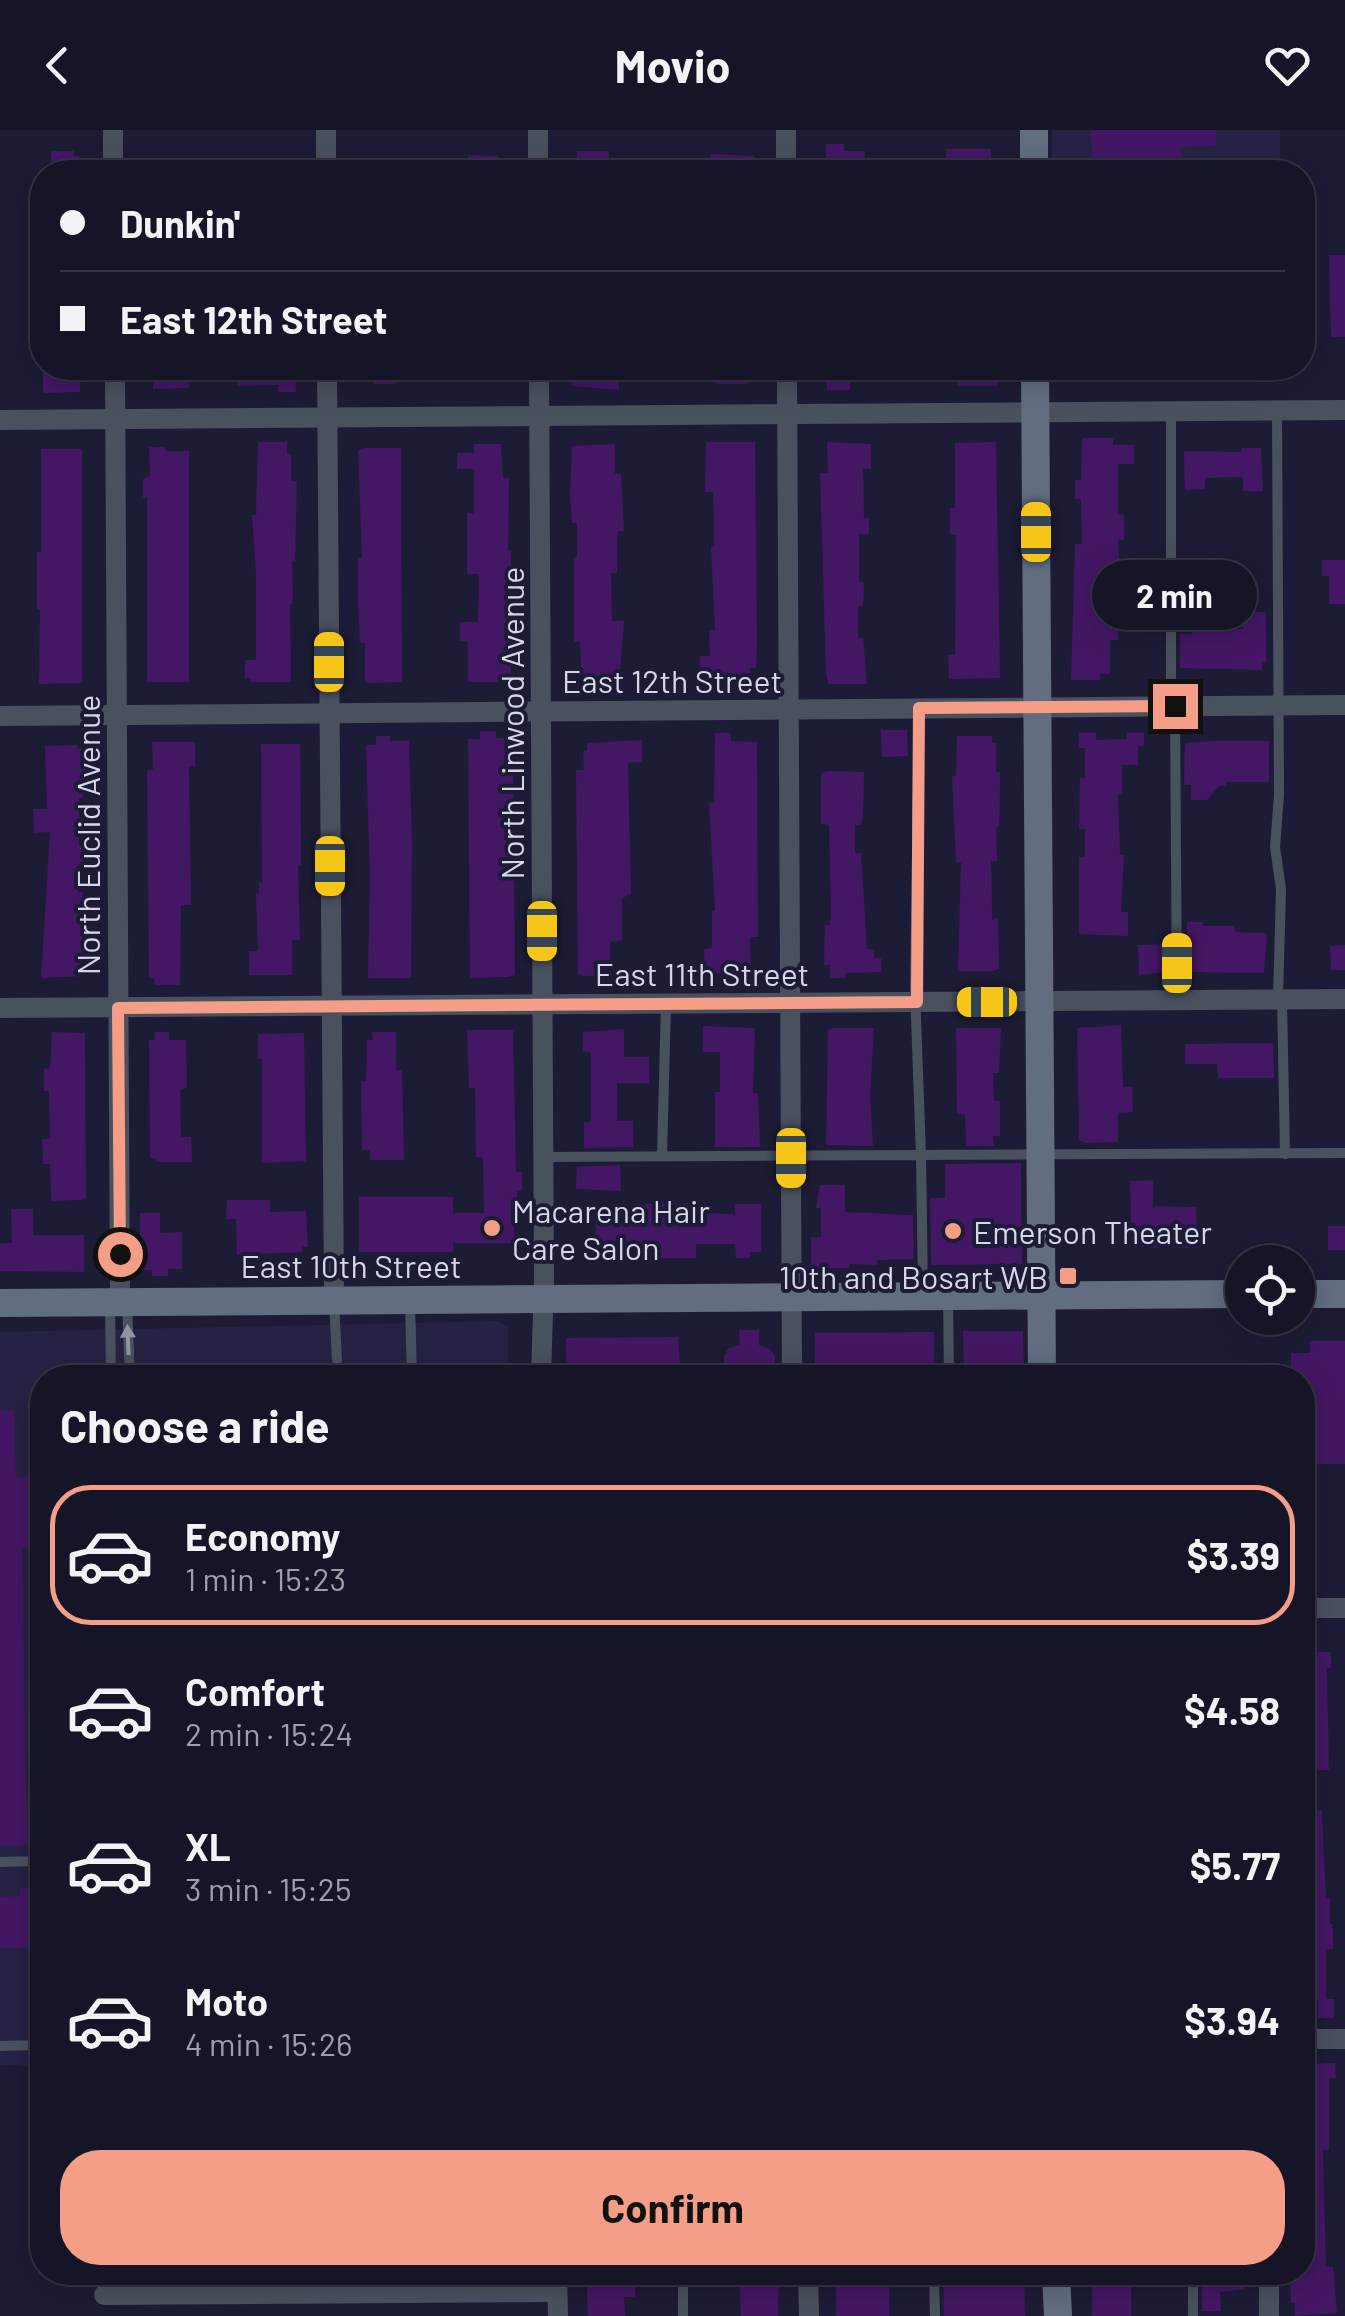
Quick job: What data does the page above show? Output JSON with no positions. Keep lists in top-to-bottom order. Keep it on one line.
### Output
{"streets":{"main road":["East 10th Street"],"street":["East 12th Street","North Linwood Avenue","North Euclid Avenue","East 11th Street"]},"crossings":[["East 12th Street","North Linwood Avenue"],["East 12th Street","North Euclid Avenue"],["North Linwood Avenue","East 11th Street"],["North Linwood Avenue","East 10th Street"],["North Euclid Avenue","East 11th Street"],["North Euclid Avenue","East 10th Street"]],"places":{"other":["Macarena Hair Care Salon","Emerson Theater"],"transit":["10th and Bosart WB"]},"page":{"header":"Movio","banner":["Dunkin'","East 12th Street"],"bubble":"2 min","heading":"Choose a ride","list":[{"name":"Economy","note":"1 min · 15:23","value":"$3.39"},{"name":"Comfort","note":"2 min · 15:24","value":"$4.58"},{"name":"XL","note":"3 min · 15:25","value":"$5.77"},{"name":"Moto","note":"4 min · 15:26","value":"$3.94"}],"buttons":"Confirm"}}
